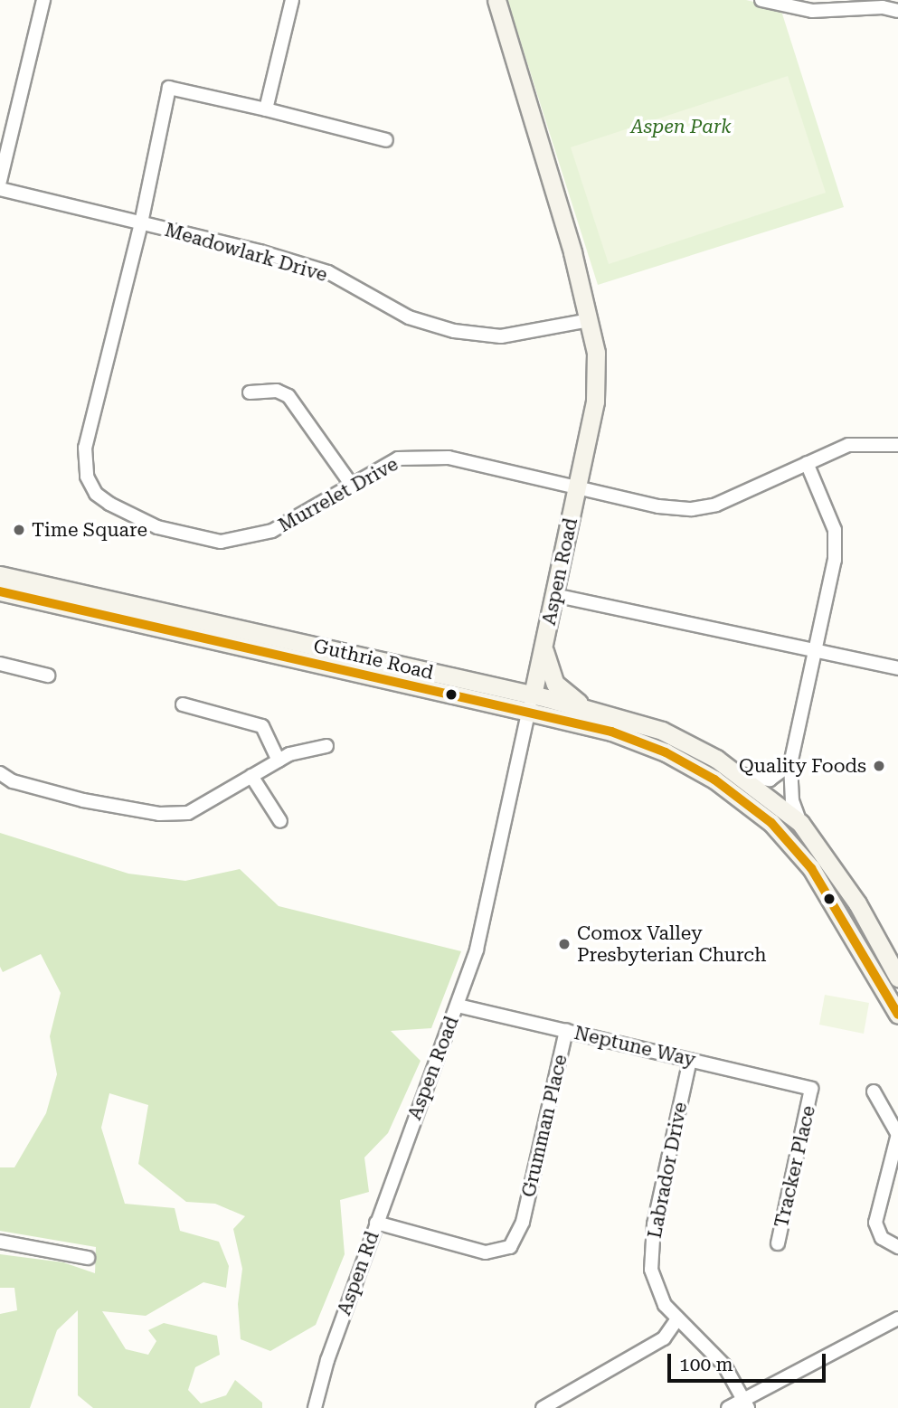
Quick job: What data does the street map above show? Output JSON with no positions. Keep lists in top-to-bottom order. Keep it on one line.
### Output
{"streets":{"main road":["Aspen Road","Guthrie Road"],"street":["Meadowlark Drive","Murrelet Drive","Neptune Way","Grumman Place","Tracker Place","Labrador Drive","Aspen Rd"]},"crossings":[["Meadowlark Drive","Murrelet Drive"],["Meadowlark Drive","Aspen Road"],["Murrelet Drive","Aspen Road"],["Aspen Road","Guthrie Road"],["Aspen Road","Neptune Way"],["Aspen Road","Aspen Rd"],["Neptune Way","Grumman Place"],["Neptune Way","Tracker Place"],["Neptune Way","Labrador Drive"],["Grumman Place","Aspen Rd"]],"parks":["Aspen Park"],"places":["Time Square","Quality Foods","Comox Valley Presbyterian Church"],"scale_bar":"100 m"}
